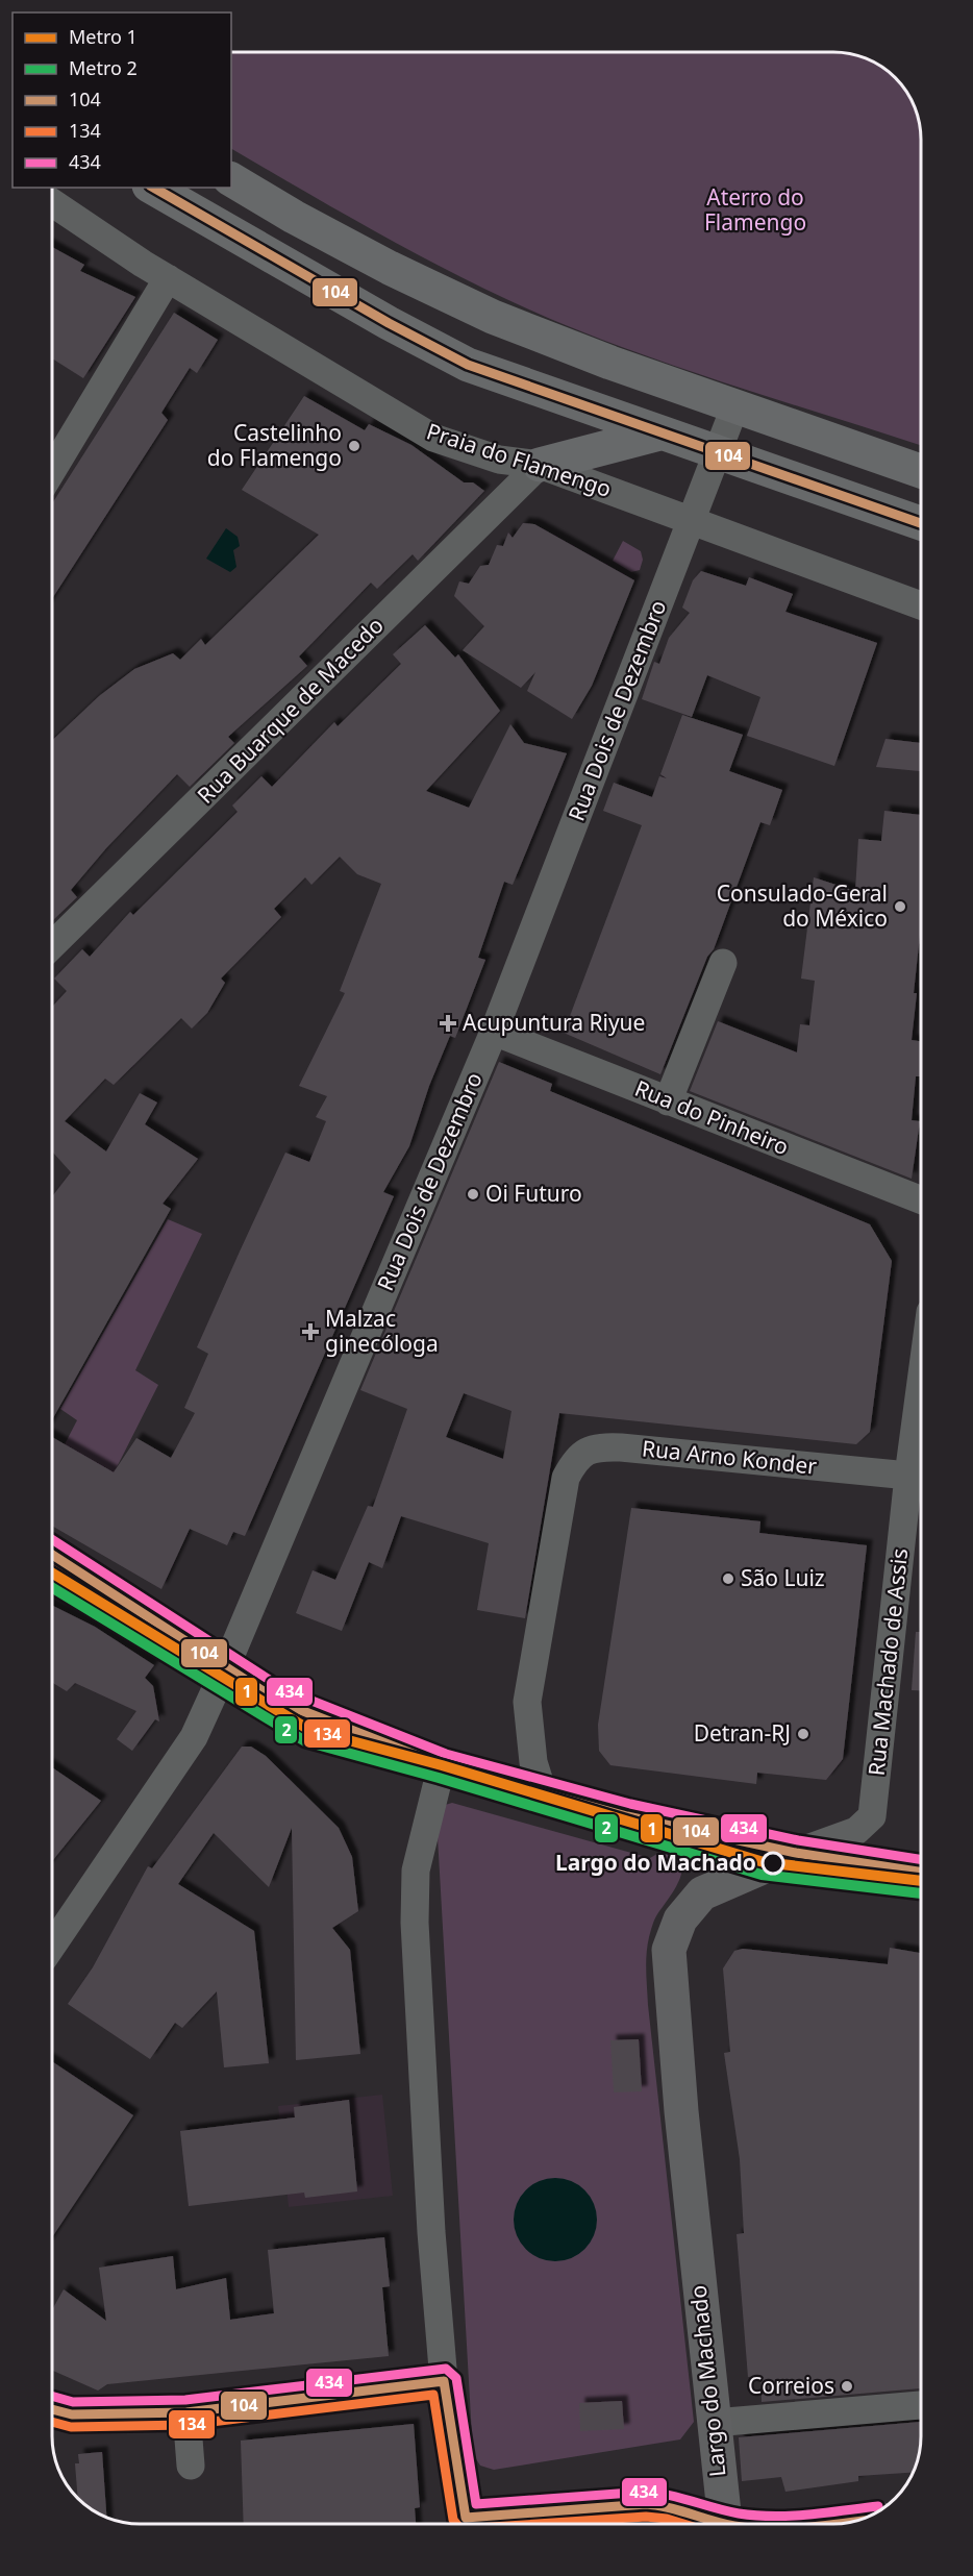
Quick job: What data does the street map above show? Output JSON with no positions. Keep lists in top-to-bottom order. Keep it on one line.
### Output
{"streets":{"main road":["Largo do Machado"],"street":["Praia do Flamengo","Rua Buarque de Macedo","Rua Dois de Dezembro","Rua do Pinheiro","Rua Arno Konder","Rua Machado de Assis"]},"crossings":[["Praia do Flamengo","Rua Buarque de Macedo"],["Praia do Flamengo","Rua Dois de Dezembro"],["Rua Dois de Dezembro","Rua do Pinheiro"],["Rua Arno Konder","Rua Machado de Assis"],["Rua Machado de Assis","Largo do Machado"]],"parks":["Aterro do Flamengo"],"places":{"other":["Castelinho do Flamengo","Consulado-Geral do México","Oi Futuro","São Luiz","Detran-RJ","Largo do Machado","Correios"],"health":["Acupuntura Riyue","Malzac ginecóloga"]},"lines":["transit line 104","transit line 434","transit line 134","metro line 1","metro line 2"],"legend":["Metro 1","Metro 2","104","134","434"]}
